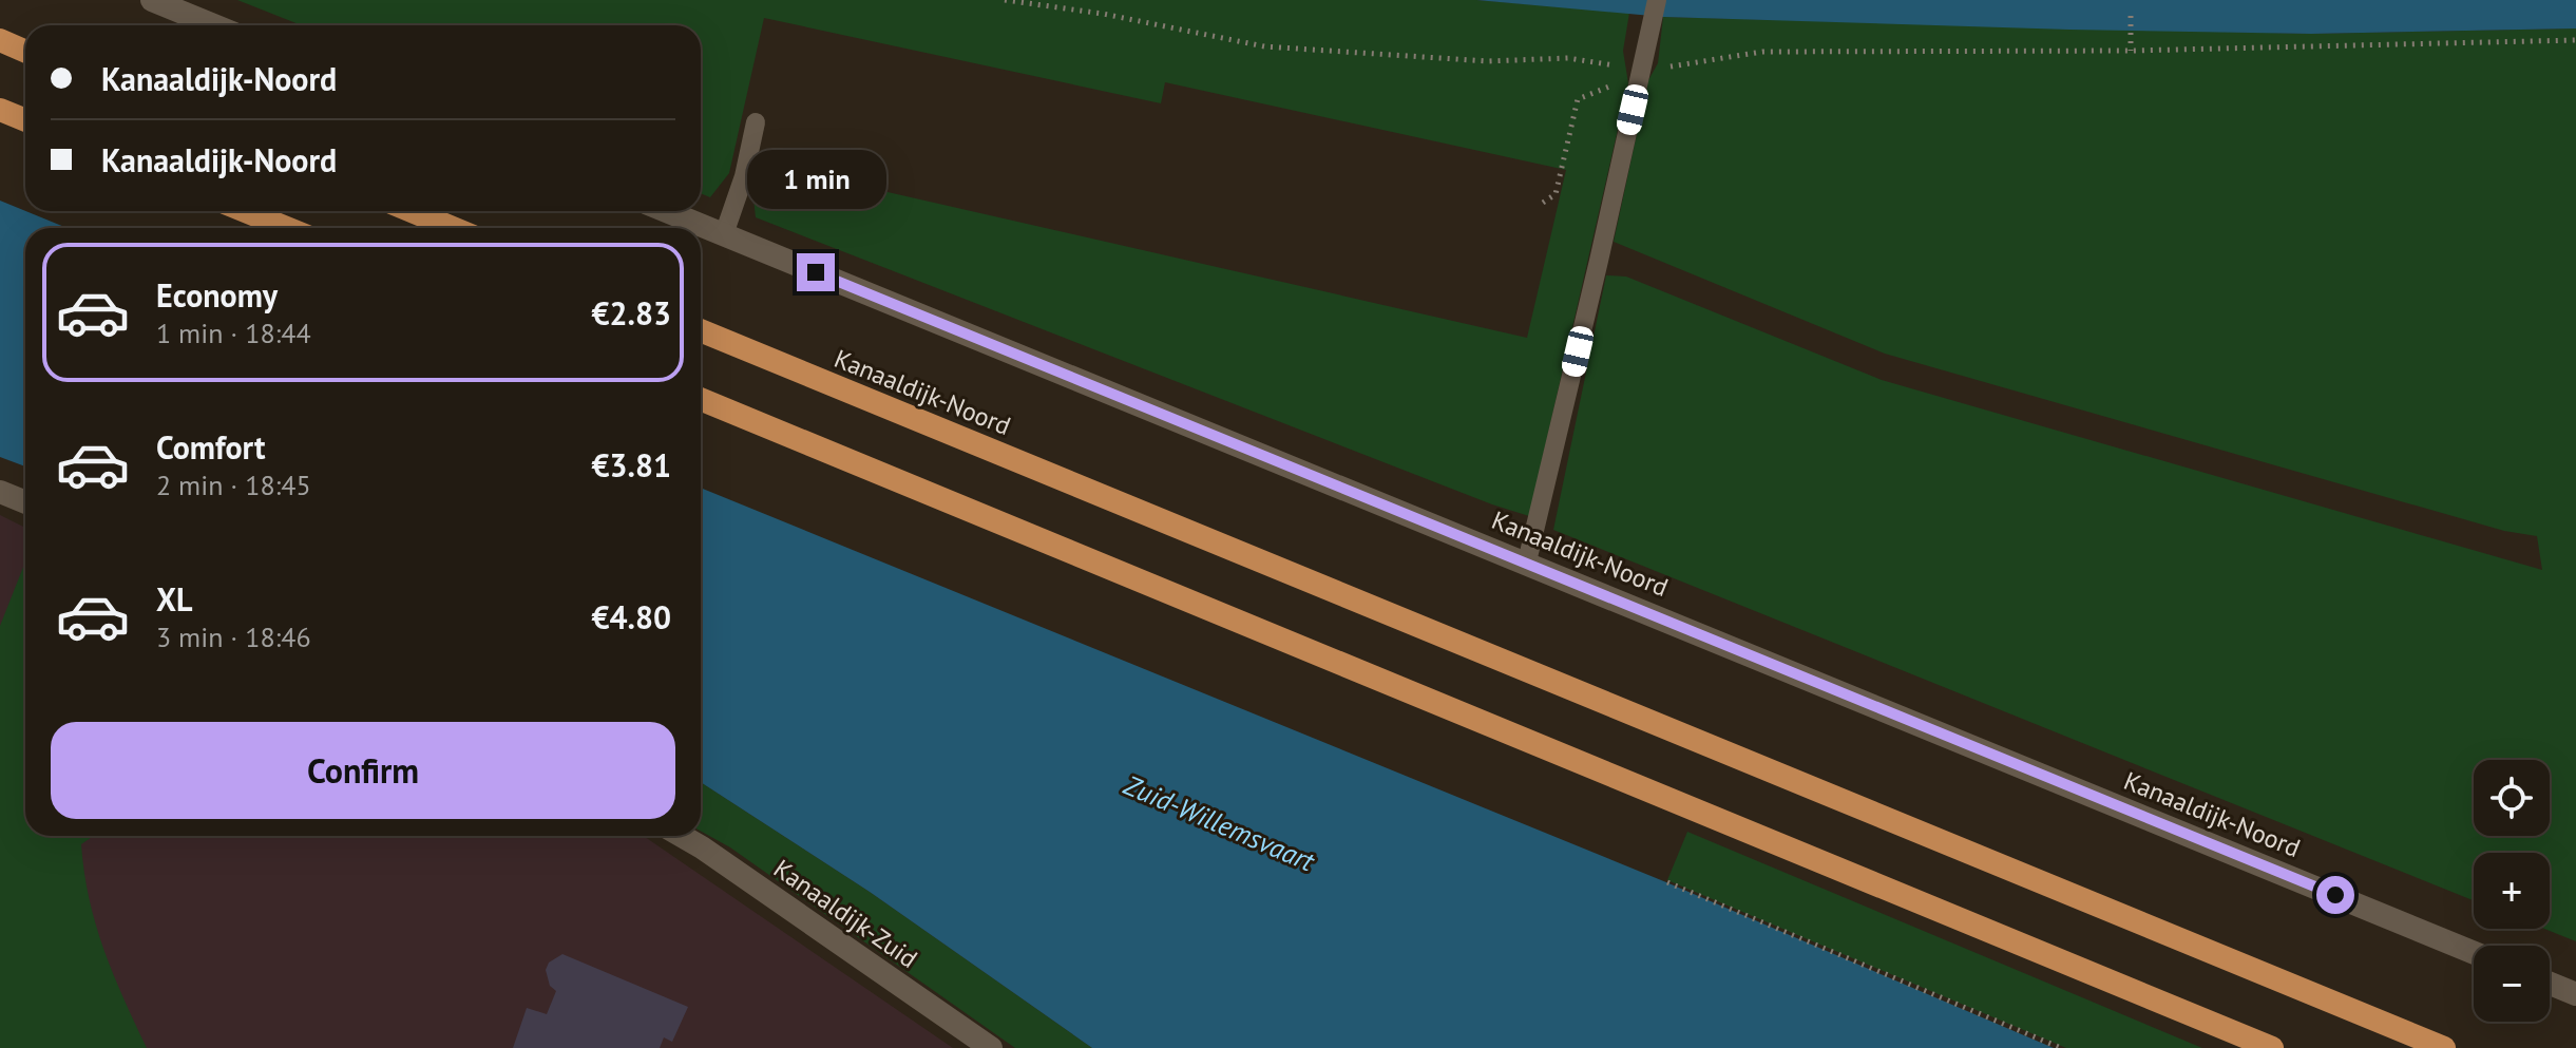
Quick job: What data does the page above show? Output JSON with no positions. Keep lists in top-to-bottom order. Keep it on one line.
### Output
{"streets":{"highway":["Kanaaldijk-Noord"],"street":["Kanaaldijk-Zuid"]},"water":["Zuid-Willemsvaart"],"page":{"banner":["Kanaaldijk-Noord","Kanaaldijk-Noord"],"bubble":"1 min","list":[{"name":"Economy","note":"1 min · 18:44","value":"€2.83"},{"name":"Comfort","note":"2 min · 18:45","value":"€3.81"},{"name":"XL","note":"3 min · 18:46","value":"€4.80"}],"buttons":"Confirm","map_buttons":["+","−"]}}
